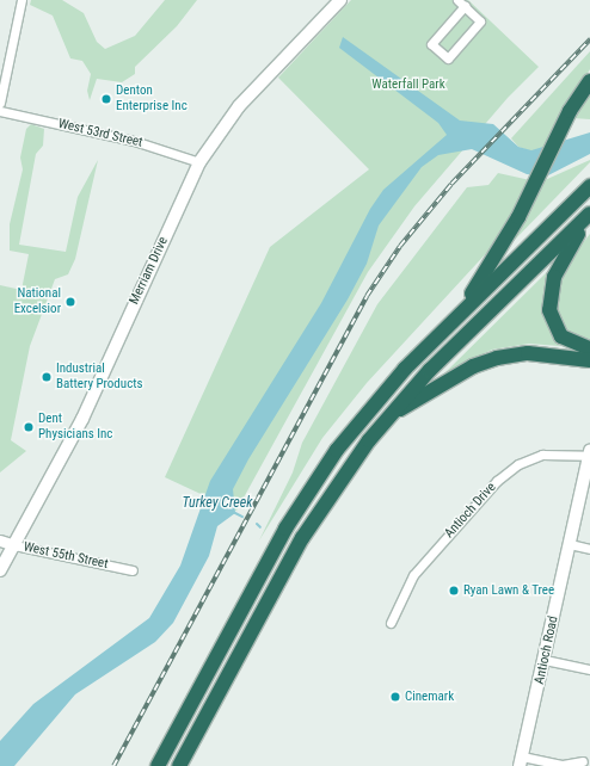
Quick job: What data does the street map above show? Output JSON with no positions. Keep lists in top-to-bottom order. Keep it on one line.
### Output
{"streets":{"main road":["Merriam Drive","Antioch Road"],"street":["West 53rd Street","Antioch Drive","West 55th Street"]},"crossings":[["West 53rd Street","Merriam Drive"],["Merriam Drive","West 55th Street"],["Antioch Drive","Antioch Road"]],"water":["Turkey Creek"],"parks":["Waterfall Park"],"places":["Denton Enterprise Inc","National Excelsior","Industrial Battery Products","Dent Physicians Inc","Ryan Lawn & Tree","Cinemark"]}
